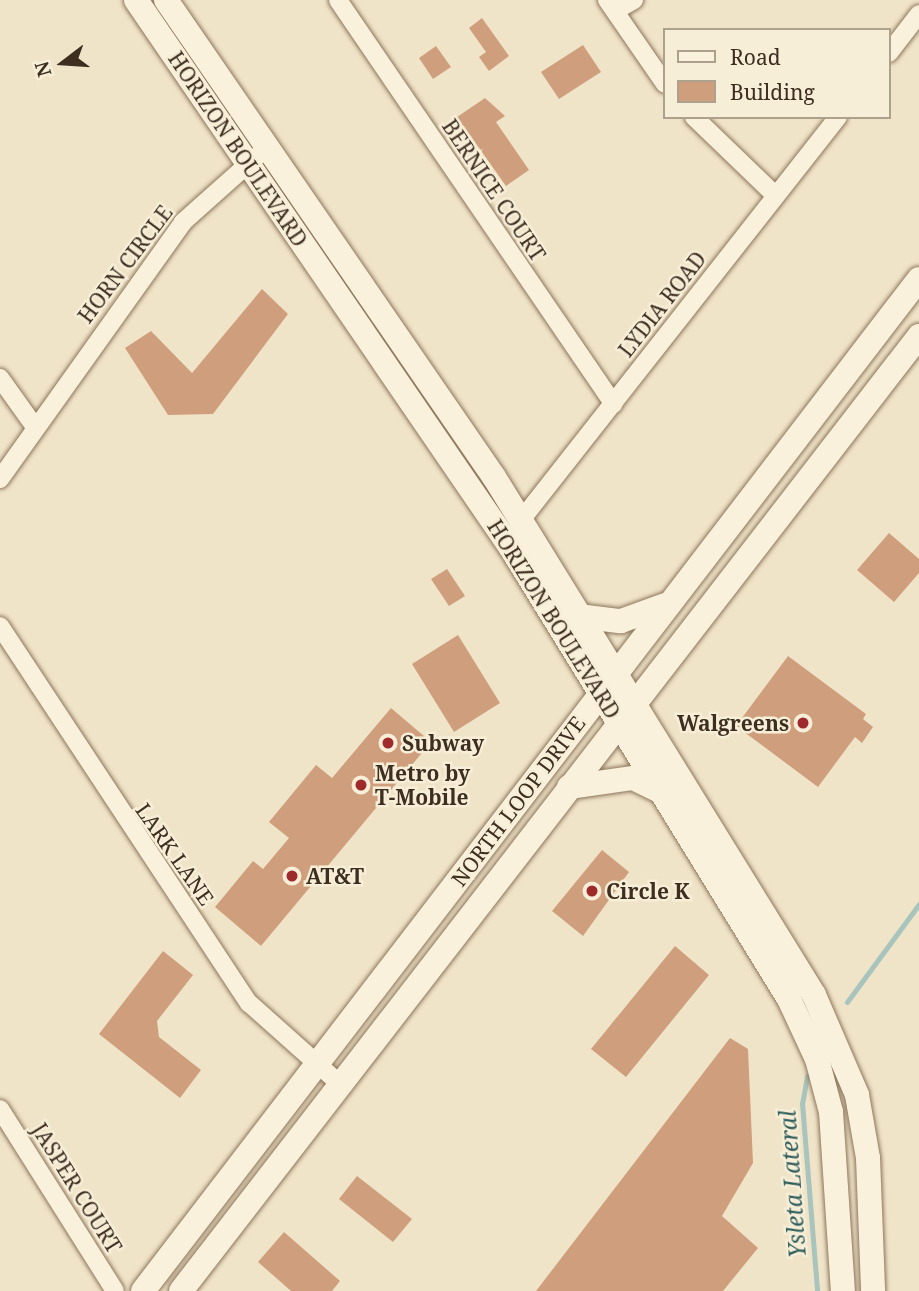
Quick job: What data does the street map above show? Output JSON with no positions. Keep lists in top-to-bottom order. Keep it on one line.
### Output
{"streets":{"main road":["HORIZON BOULEVARD","NORTH LOOP DRIVE"],"street":["BERNICE COURT","HORN CIRCLE","LYDIA ROAD","LARK LANE","JASPER COURT"]},"crossings":[["HORIZON BOULEVARD","HORN CIRCLE"],["HORIZON BOULEVARD","LYDIA ROAD"],["HORIZON BOULEVARD","NORTH LOOP DRIVE"],["BERNICE COURT","LYDIA ROAD"],["NORTH LOOP DRIVE","LARK LANE"]],"water":["Ysleta Lateral"],"places":["Walgreens","Subway","Metro by T-Mobile","AT&T","Circle K"],"legend":["Road","Building"],"north":"left"}
